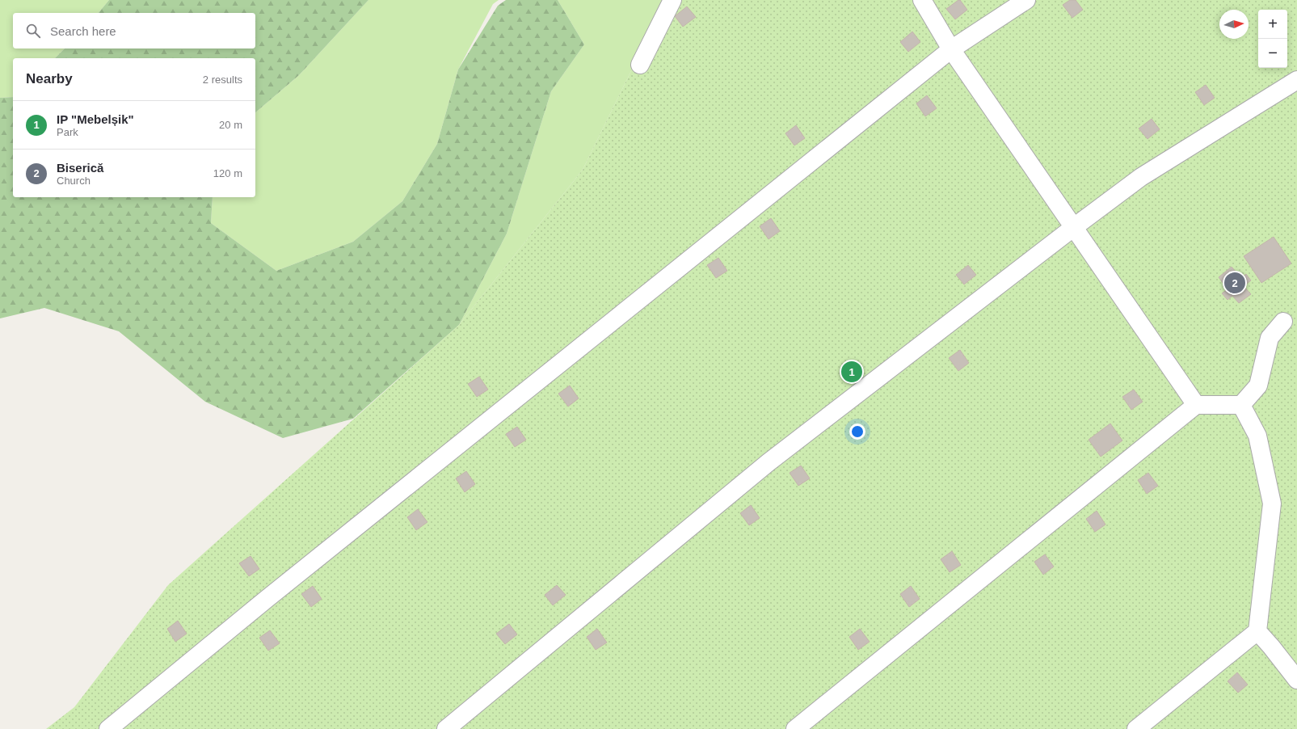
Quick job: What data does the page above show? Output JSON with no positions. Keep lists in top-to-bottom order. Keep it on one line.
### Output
{"north":"right","page":{"map_buttons":["+","−"],"search":"Search here","heading":["Nearby","2 results"],"list":[{"mark":"1","name":"IP \"Mebelșik\"","note":"Park","value":"20 m"},{"mark":"2","name":"Biserică","note":"Church","value":"120 m"}],"pins":["2","1"]}}
